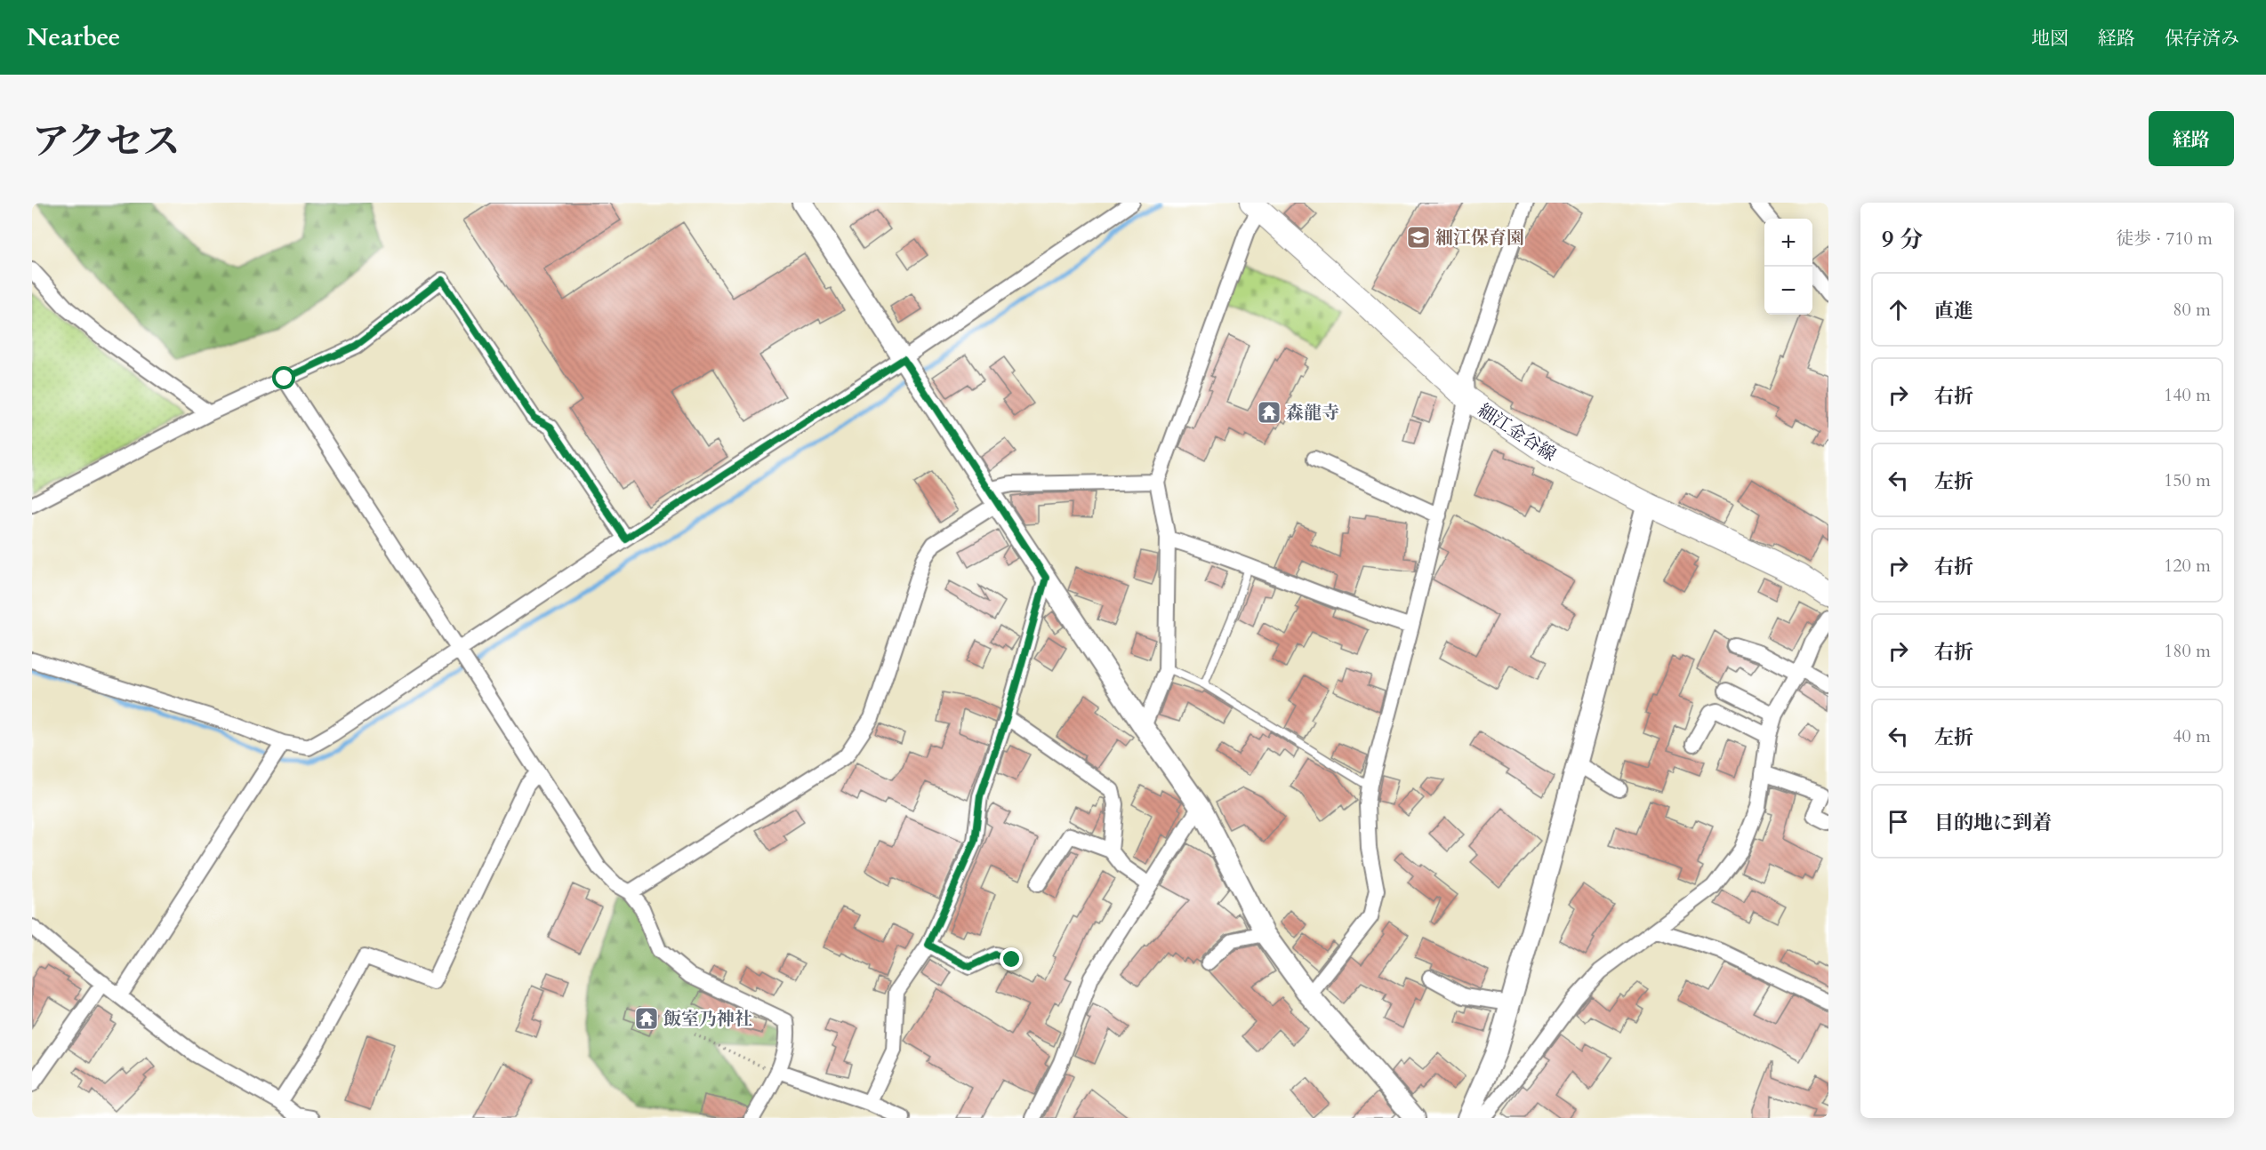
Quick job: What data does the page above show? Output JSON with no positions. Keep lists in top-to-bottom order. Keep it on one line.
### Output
{"streets":{"main road":["細江金谷線"]},"places":{"school or university":["細江保育園"],"temple":["森龍寺","飯室乃神社"]},"page":{"header":"Nearbee","nav":["地図","経路","保存済み"],"title":"アクセス","buttons":"経路","heading":["9 分","徒歩 · 710 m"],"map_buttons":["+","−"],"list":[["直進","80 m"],["右折","140 m"],["左折","150 m"],["右折","120 m"],["右折","180 m"],["左折","40 m"],"目的地に到着"]}}
